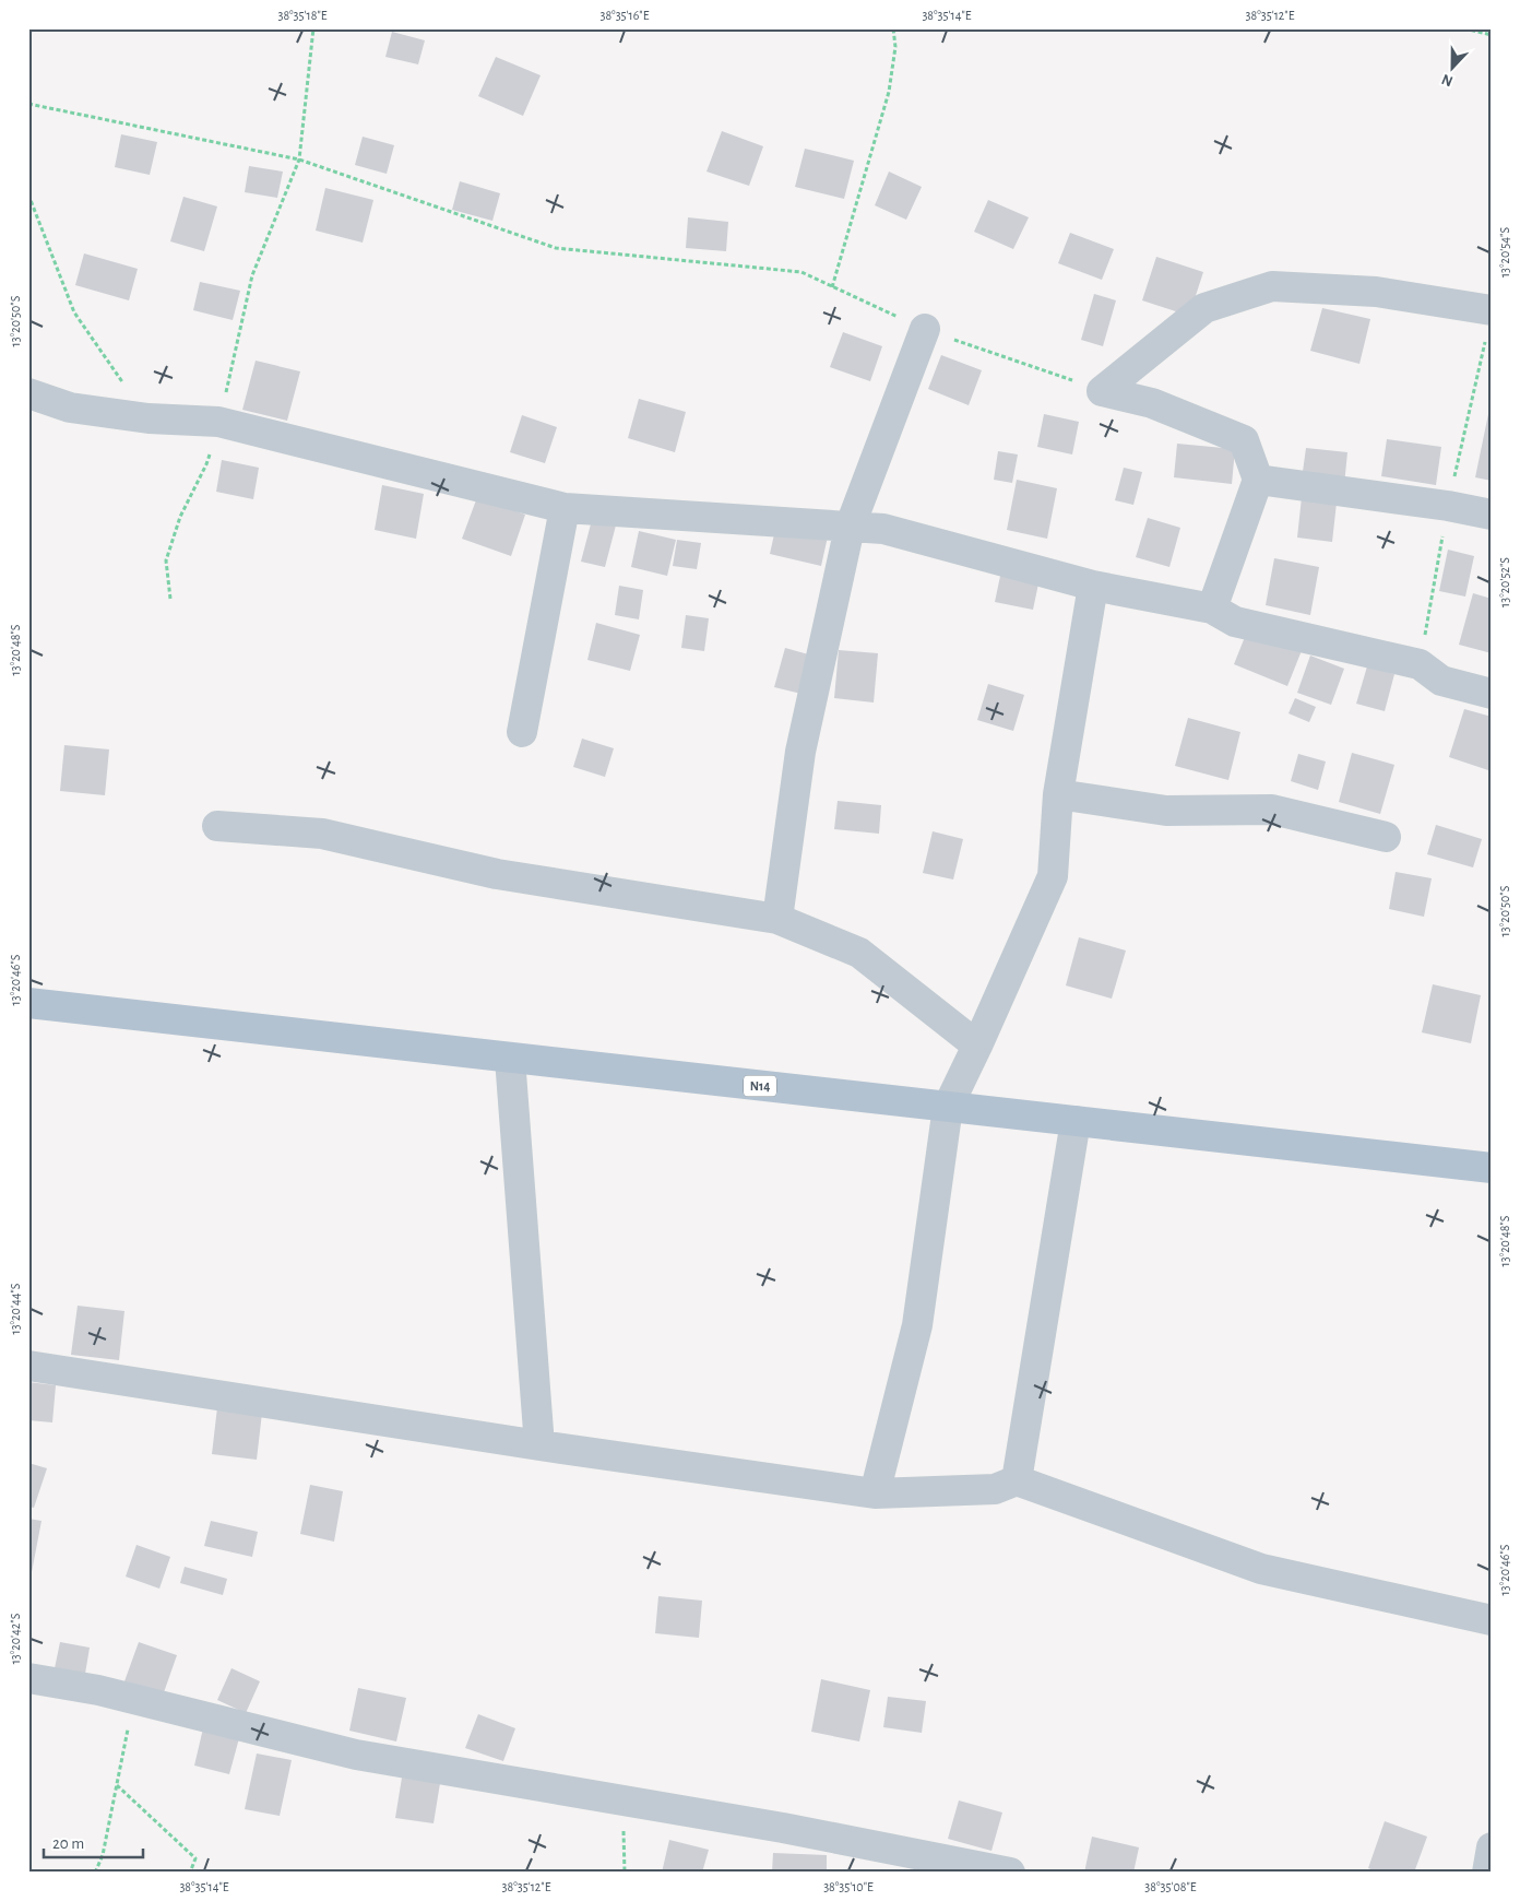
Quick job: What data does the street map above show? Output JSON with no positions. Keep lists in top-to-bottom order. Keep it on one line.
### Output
{"streets":{"main road":["N14"]},"scale_bar":"20 m","north":"bottom","coordinates":["38°35'18\"E","38°35'16\"E","38°35'14\"E","38°35'12\"E","13°20'54\"S","13°20'50\"S","13°20'52\"S","13°20'48\"S","13°20'46\"S","13°20'44\"S","13°20'42\"S","38°35'10\"E","38°35'08\"E"]}
